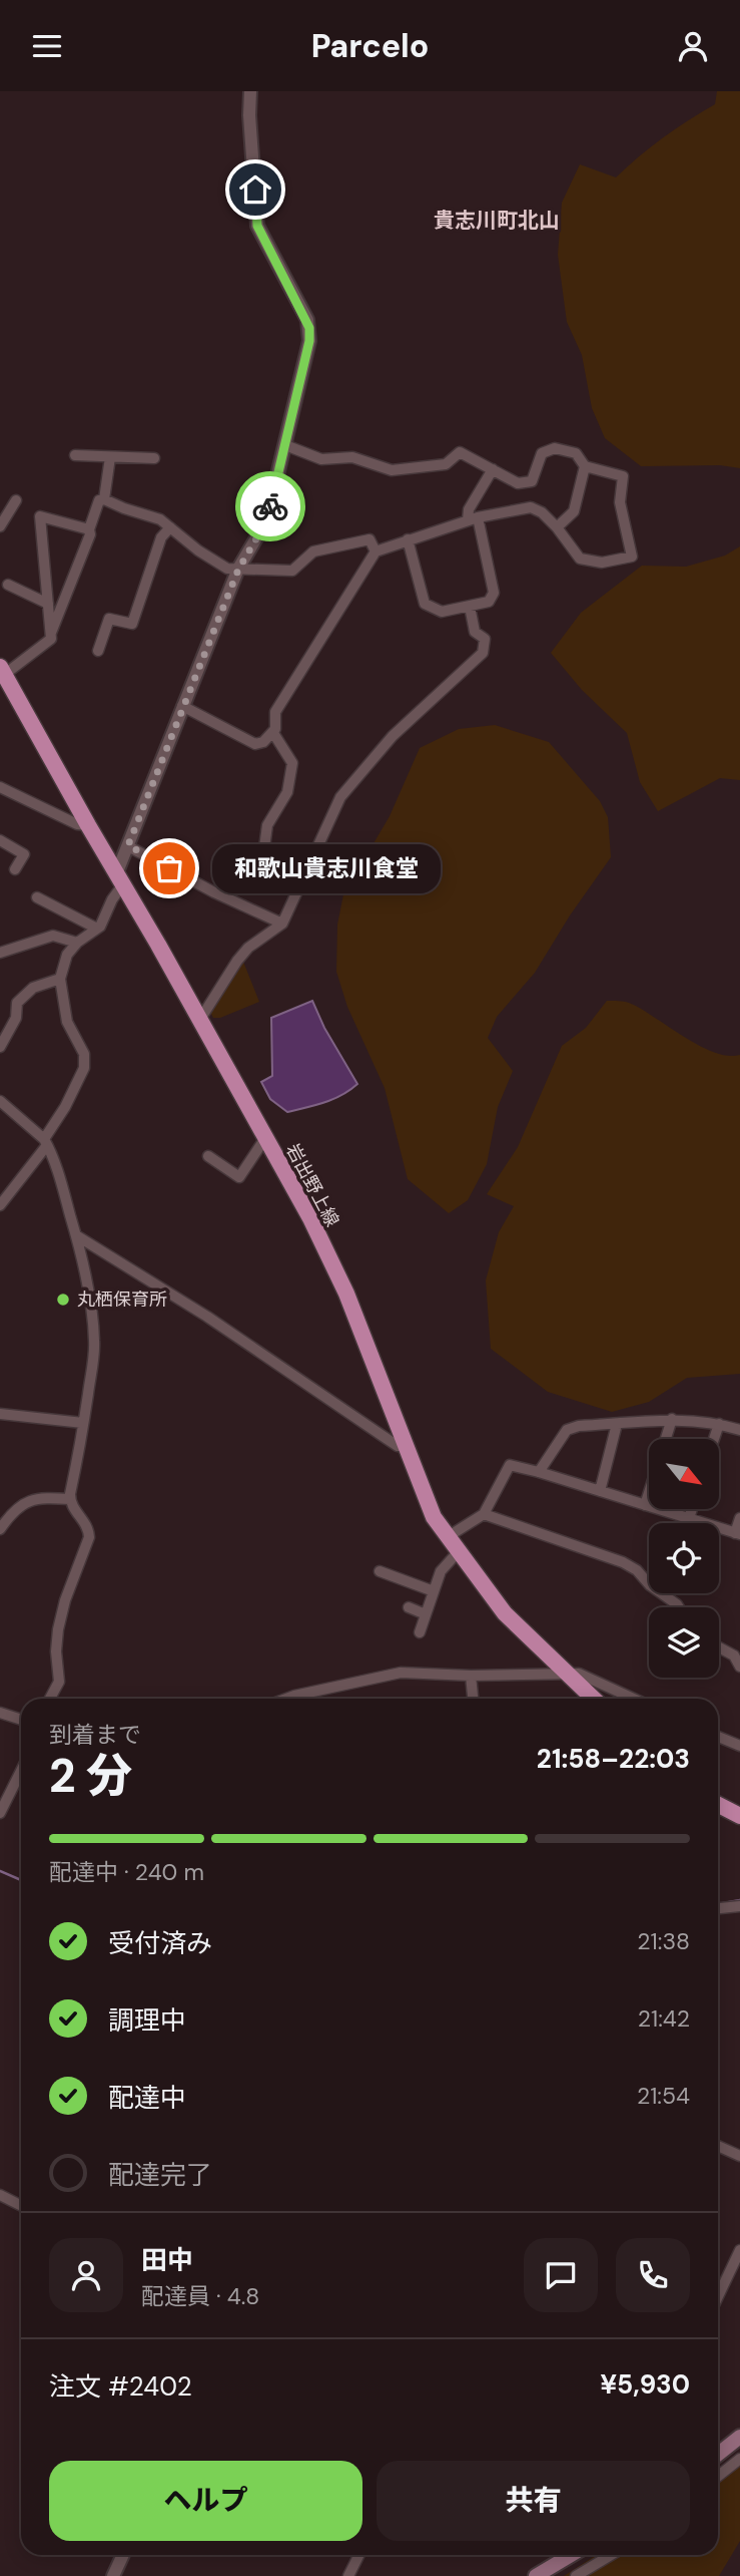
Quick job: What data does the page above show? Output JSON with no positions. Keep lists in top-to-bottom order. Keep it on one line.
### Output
{"streets":{"main road":["岩出野上線"]},"districts":["貴志川町北山"],"places":["和歌山貴志川食堂","丸栖保育所"],"north":"bottom right","page":{"header":"Parcelo","bubble":"和歌山貴志川食堂","heading":["2 分","到着まで","21:58–22:03"],"panel":["田中","配達員 · 4.8","注文 #2402","¥5,930"],"bar":"配達中 · 240 m","list":[["受付済み","21:38"],["調理中","21:42"],["配達中","21:54"],"配達完了"],"buttons":["ヘルプ","共有"]}}
